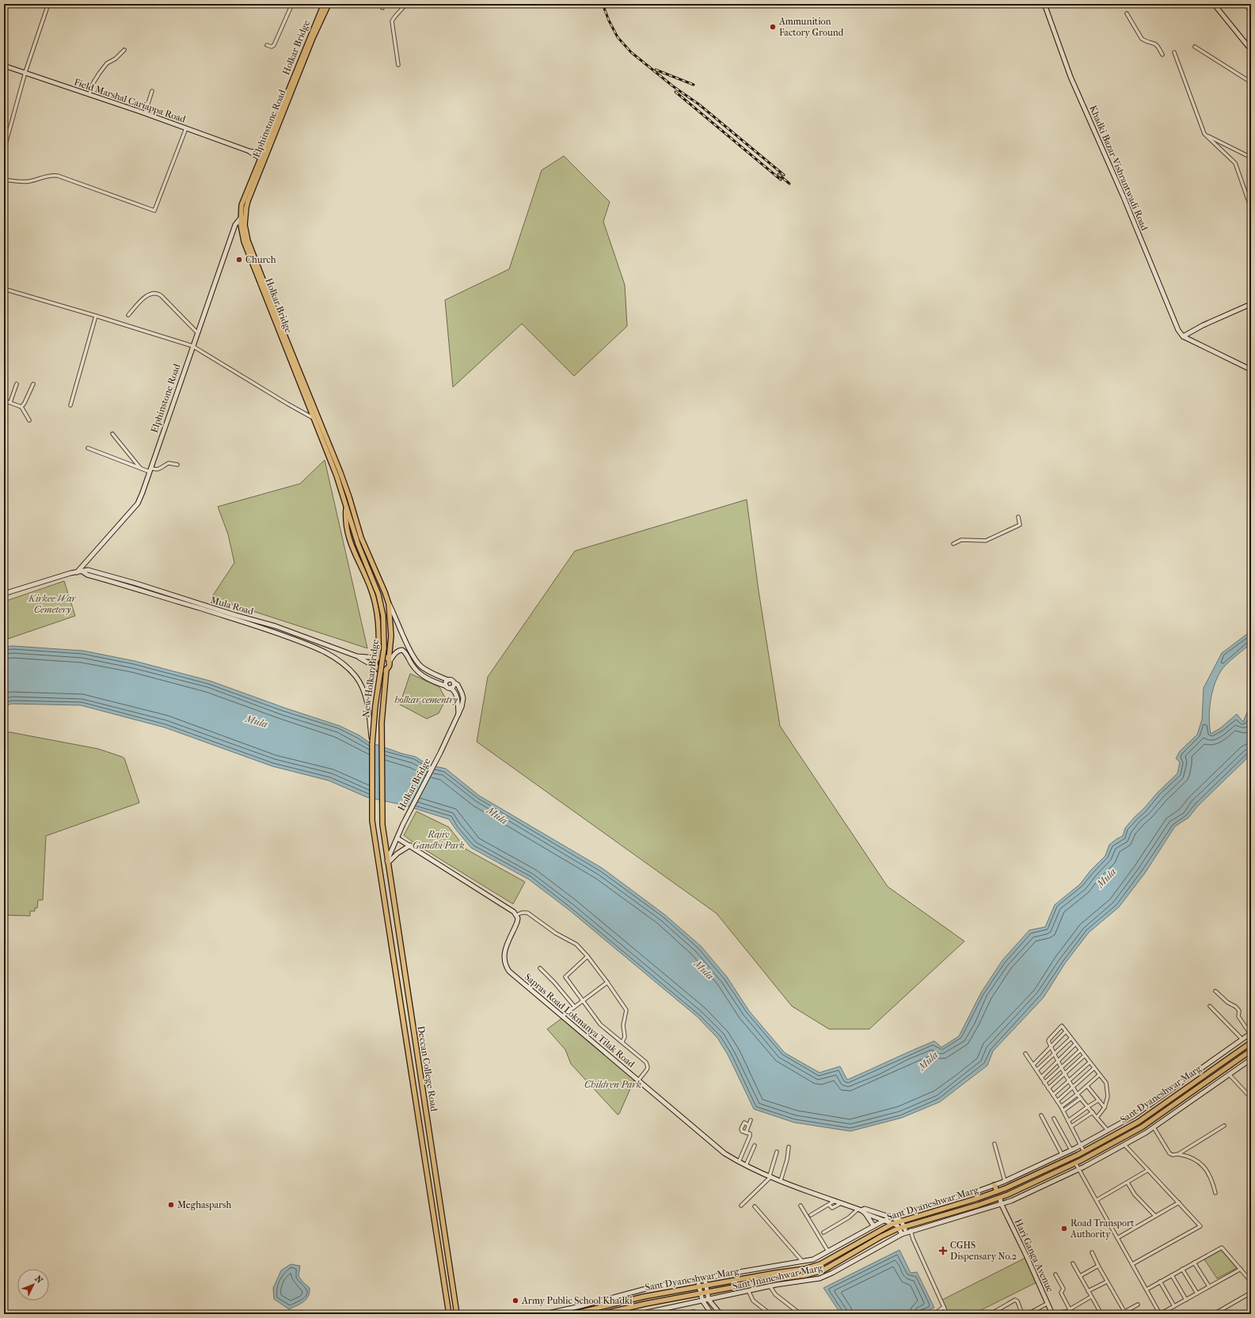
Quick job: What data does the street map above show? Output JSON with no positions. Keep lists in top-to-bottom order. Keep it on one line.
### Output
{"streets":{"main road":["Holkar Bridge","Elphinstone Road","New Holkar Bridge","Deccan College Road","Sant Dyaneshwar Marg"],"street":["Field Marshal Cariappa Road","Khadki Bazar-Vishrantwadi Road","Mula Road","Sapras Road Lokmanya Tilak Road","Hari Ganga Avenue","Sant Jnaneshwar Marg"]},"crossings":[["Holkar Bridge","Elphinstone Road"],["Holkar Bridge","Deccan College Road"],["Elphinstone Road","Mula Road"],["Mula Road","New Holkar Bridge"],["New Holkar Bridge","Deccan College Road"],["Sapras Road Lokmanya Tilak Road","Sant Dyaneshwar Marg"],["Sapras Road Lokmanya Tilak Road","Sant Jnaneshwar Marg"],["Sant Dyaneshwar Marg","Hari Ganga Avenue"],["Hari Ganga Avenue","Sant Jnaneshwar Marg"]],"water":["Mula"],"parks":["Kirkee War Cemetery","holkar cementry","Rajiv Gandhi Park","Children Park"],"places":{"other":["Ammunition Factory Ground","Church","Meghasparsh","Road Transport Authority","Army Public School Khadki"],"health":["CGHS Dispensary No.2"]},"north":"top right"}
